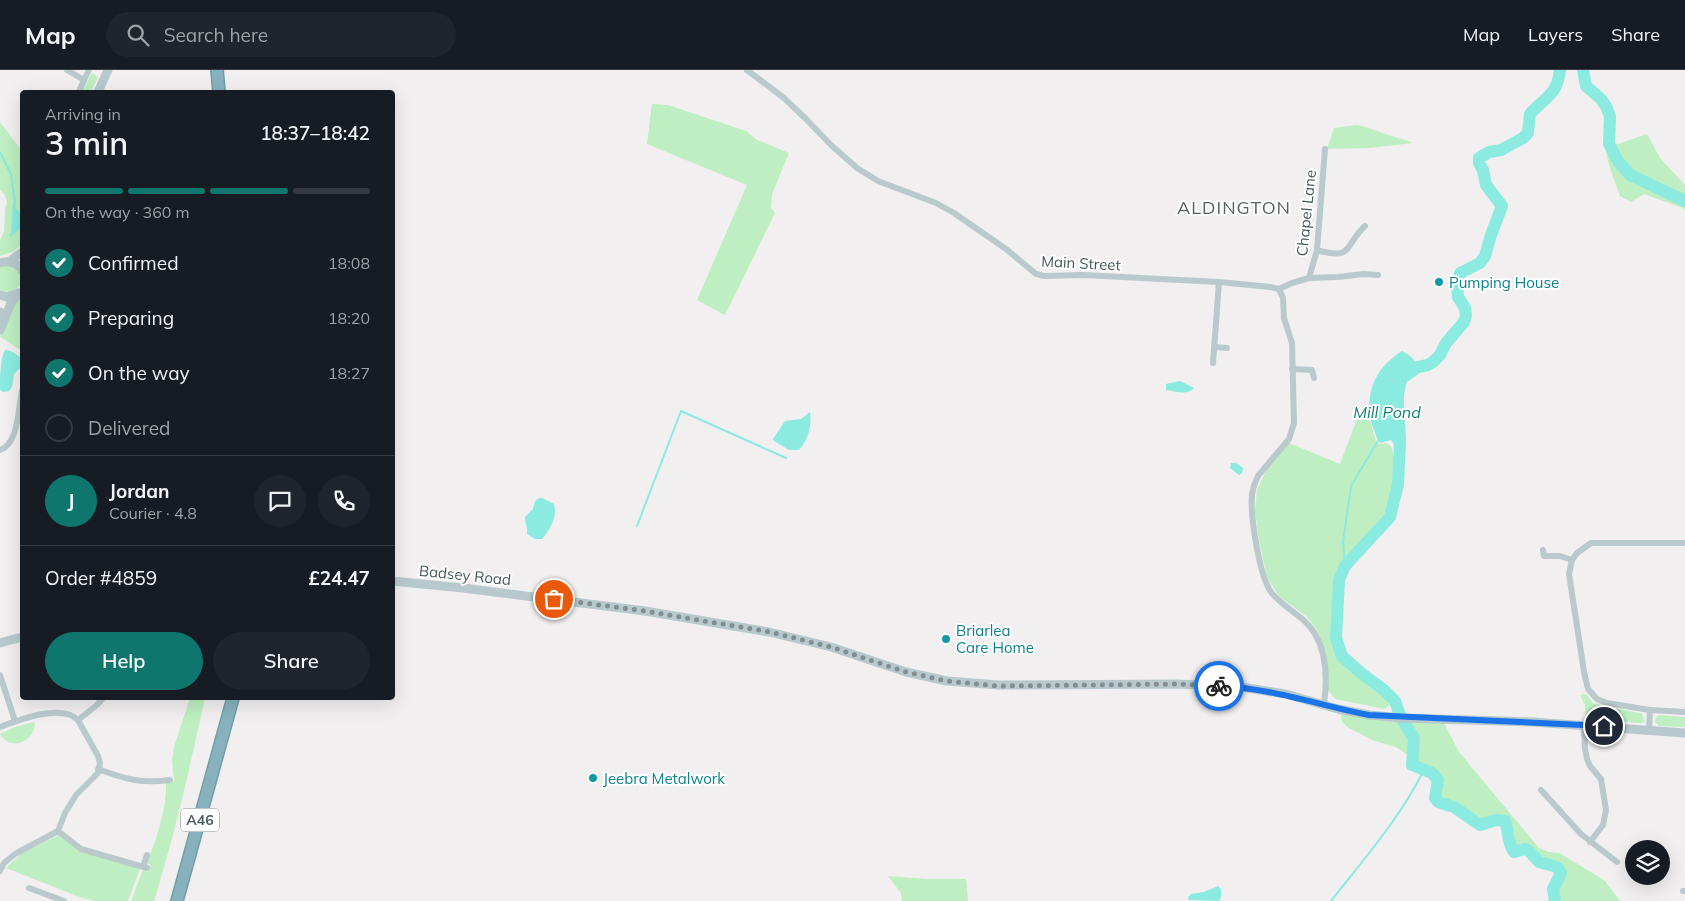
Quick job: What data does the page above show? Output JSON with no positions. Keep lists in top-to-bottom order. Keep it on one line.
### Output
{"streets":{"highway":["A46"],"main road":["Badsey Road"],"street":["Chapel Lane","Main Street"]},"districts":["ALDINGTON"],"water":["Mill Pond"],"places":["Pumping House","Briarlea Care Home","Jeebra Metalwork"],"page":{"header":"Map","search":"Search here","nav":["Map","Layers","Share"],"heading":["3 min","Arriving in","18:37–18:42"],"panel":["Jordan","Courier · 4.8","Order #4859","£24.47"],"bar":"On the way · 360 m","list":[["Confirmed","18:08"],["Preparing","18:20"],["On the way","18:27"],"Delivered"],"round":"J","buttons":["Help","Share"]}}
